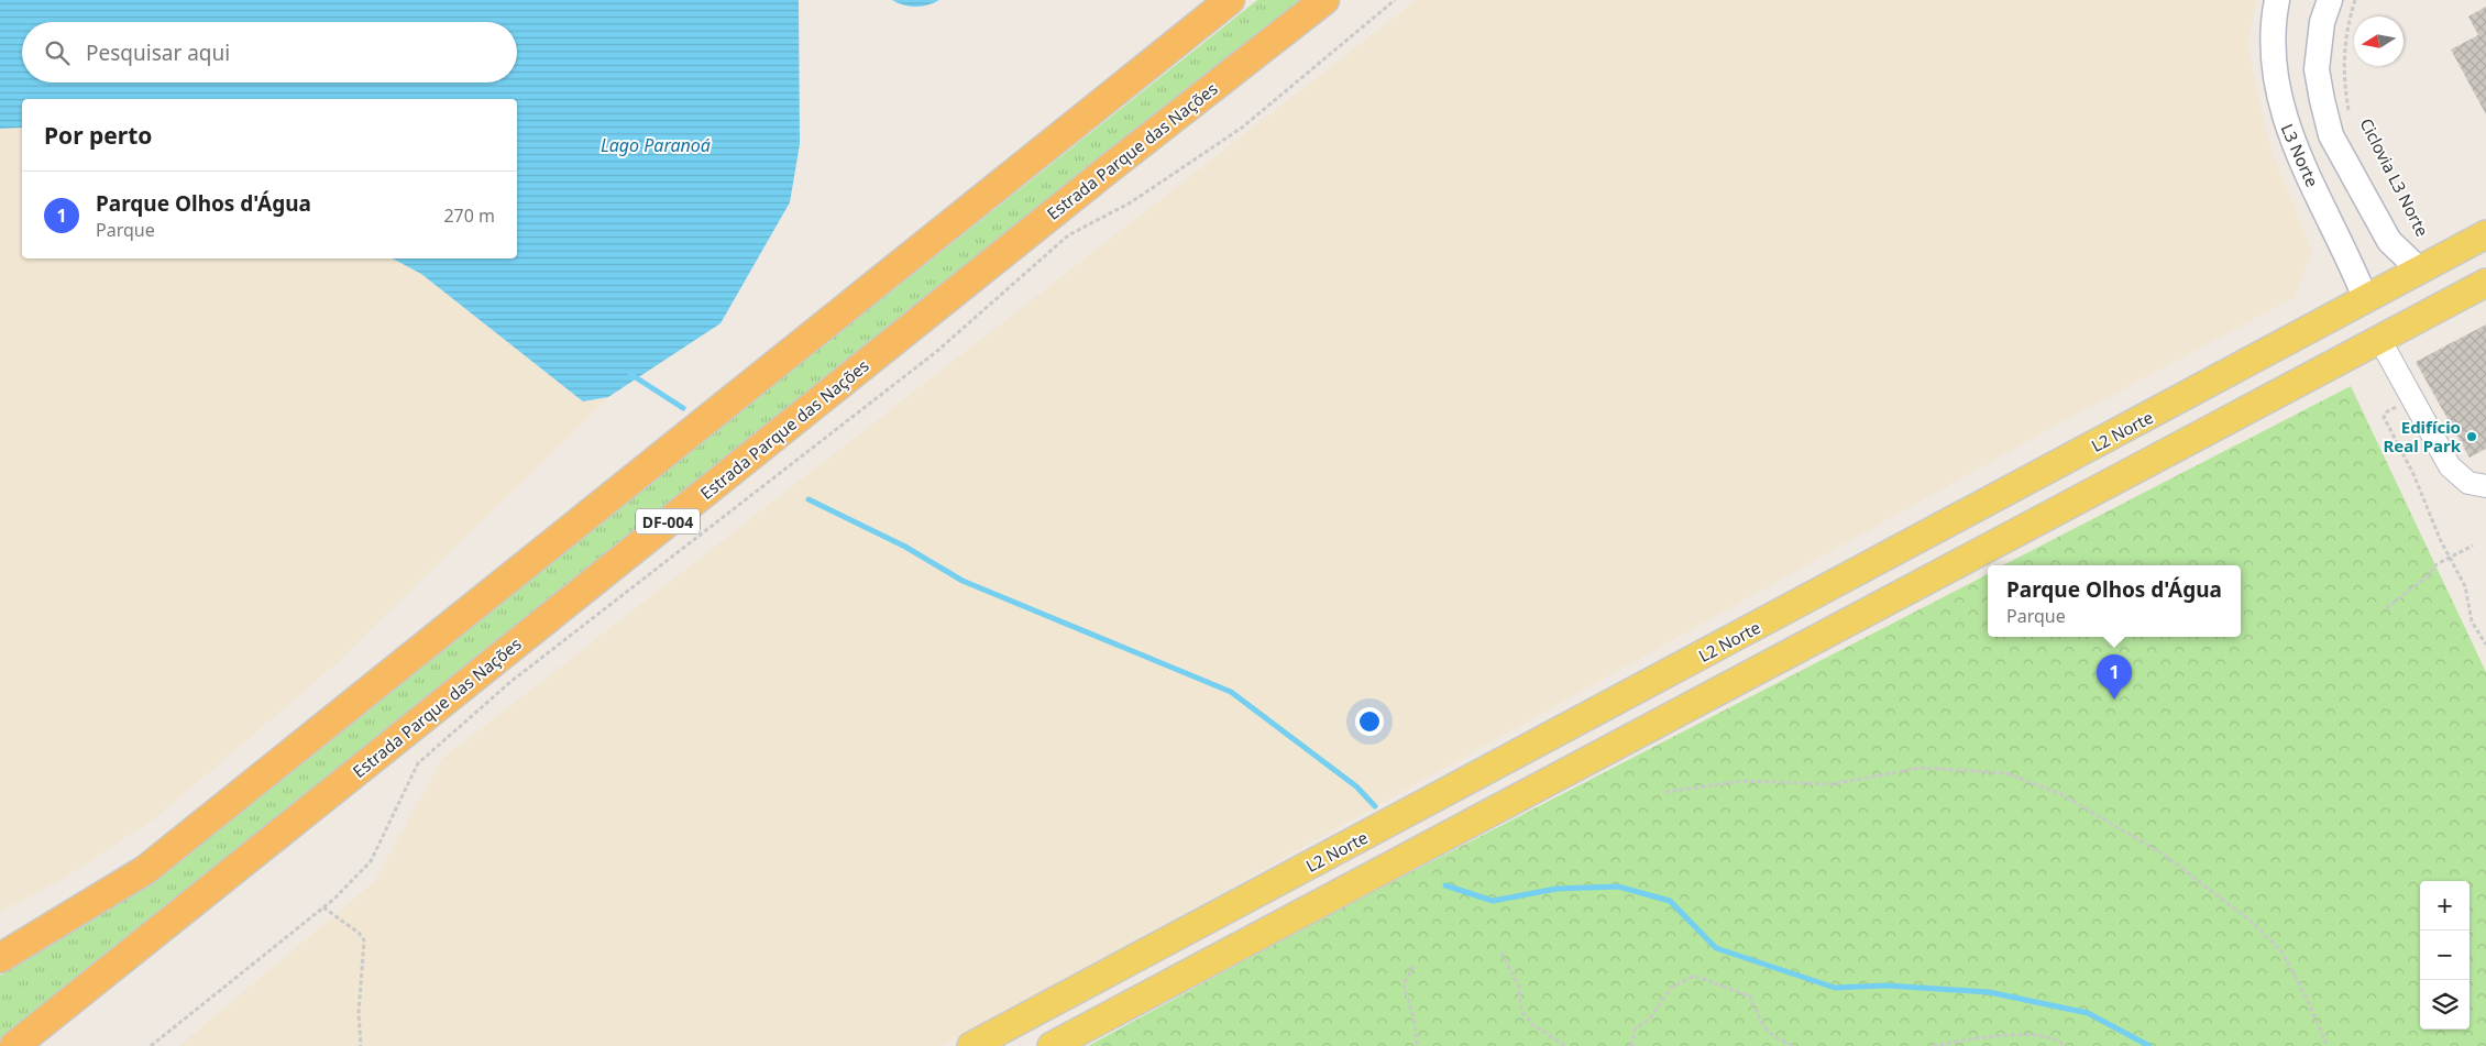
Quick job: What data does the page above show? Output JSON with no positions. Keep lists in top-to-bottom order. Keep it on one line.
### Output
{"streets":{"highway":["Estrada Parque das Nações","DF-004"],"main road":["L3 Norte","L2 Norte"],"path":["Ciclovia L3 Norte"]},"crossings":[["L3 Norte","L2 Norte"]],"water":["Lago Paranoá"],"places":["Edifício Real Park"],"north":"left","page":{"search":"Pesquisar aqui","heading":"Por perto","list":[{"mark":"1","name":"Parque Olhos d'Água","note":"Parque","value":"270 m"}],"popup":["Parque Olhos d'Água","Parque"],"pins":"1","map_buttons":["+","−"]}}
